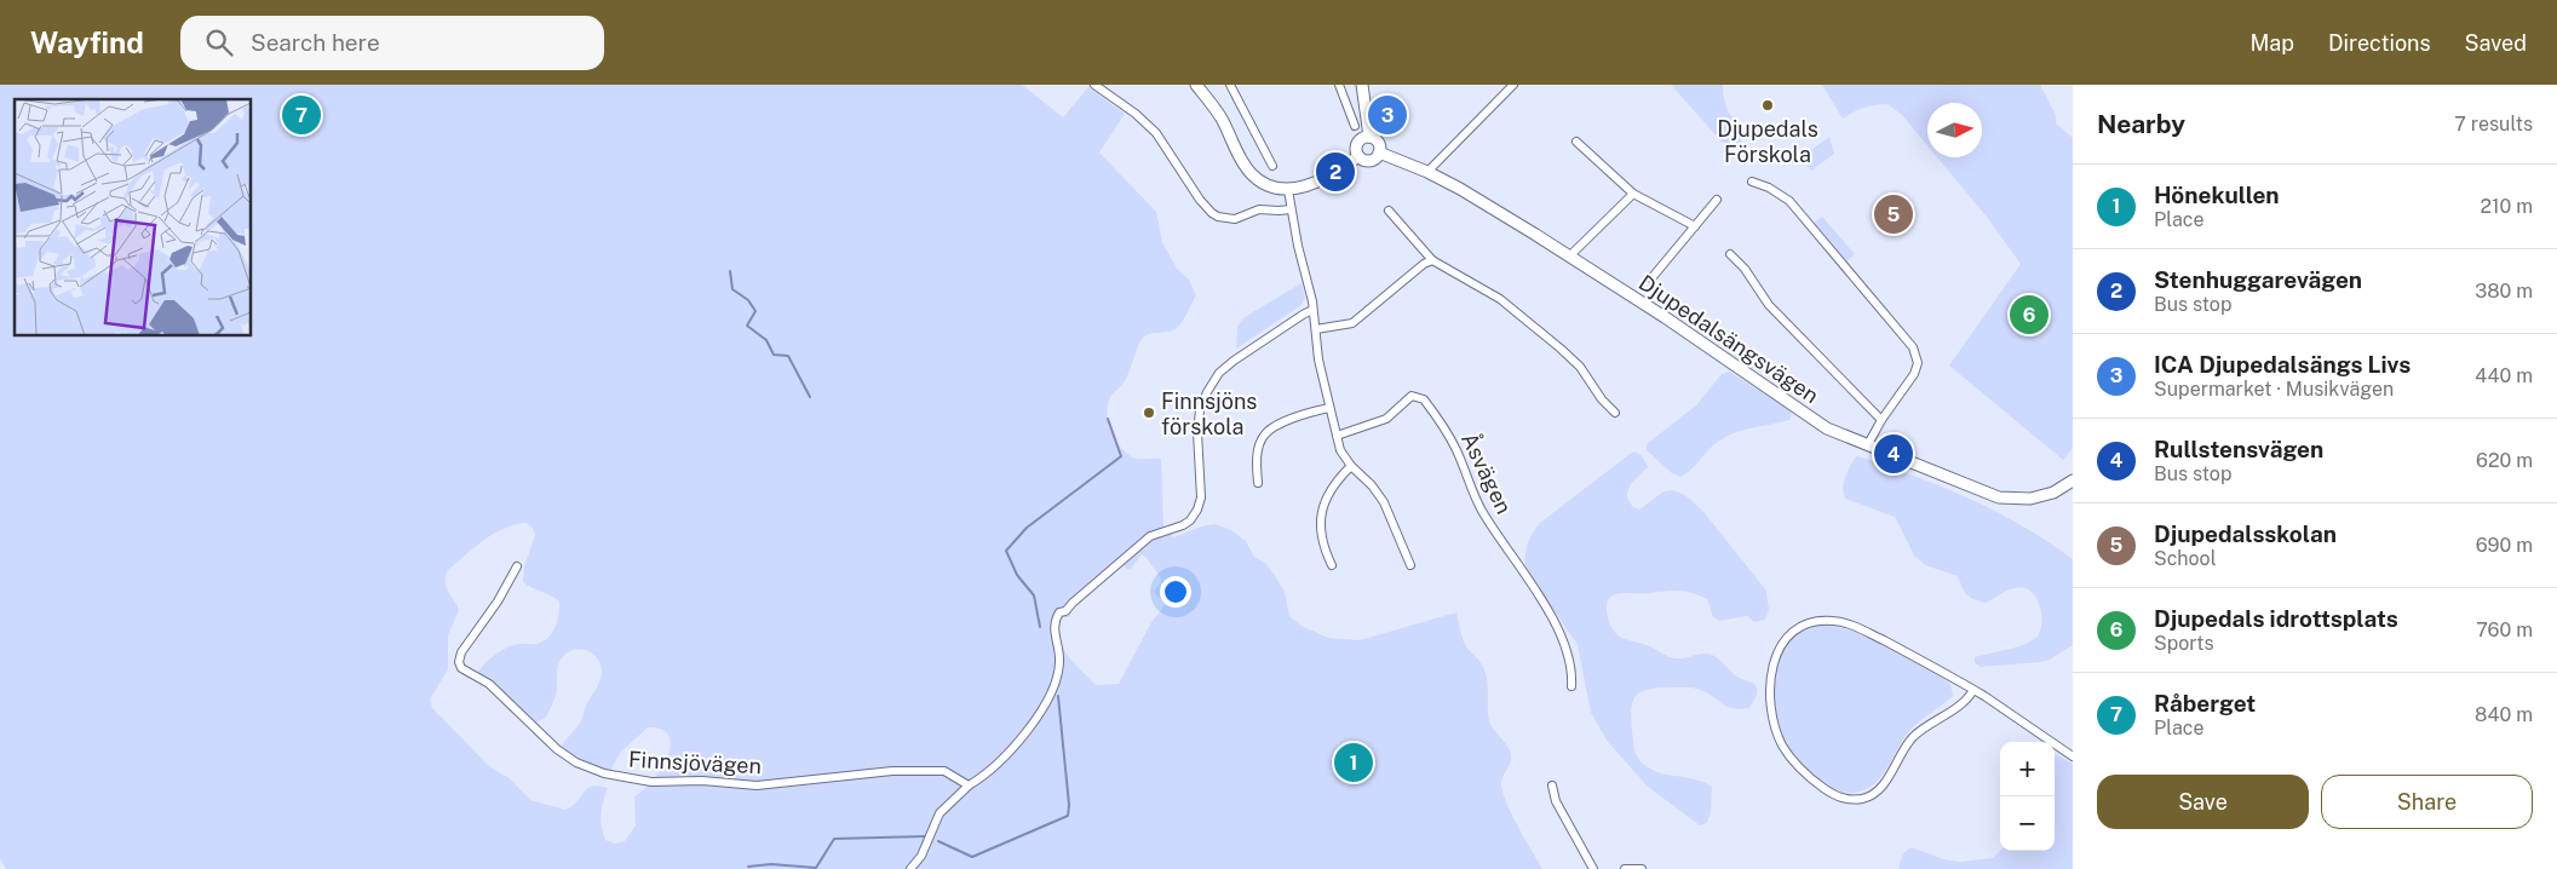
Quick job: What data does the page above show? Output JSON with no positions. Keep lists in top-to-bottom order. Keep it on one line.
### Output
{"streets":{"street":["Djupedalsängsvägen","Åsvägen","Finnsjövägen"]},"places":["Djupedals Förskola","Finnsjöns förskola"],"north":"right","page":{"header":"Wayfind","search":"Search here","nav":["Map","Directions","Saved"],"heading":["Nearby","7 results"],"pins":["3","7","2","5","6","4","1"],"list":[{"mark":"1","name":"Hönekullen","note":"Place","value":"210 m"},{"mark":"2","name":"Stenhuggarevägen","note":"Bus stop","value":"380 m"},{"mark":"3","name":"ICA Djupedalsängs Livs","note":"Supermarket · Musikvägen","value":"440 m"},{"mark":"4","name":"Rullstensvägen","note":"Bus stop","value":"620 m"},{"mark":"5","name":"Djupedalsskolan","note":"School","value":"690 m"},{"mark":"6","name":"Djupedals idrottsplats","note":"Sports","value":"760 m"},{"mark":"7","name":"Råberget","note":"Place","value":"840 m"}],"map_buttons":["+","−"],"buttons":["Save","Share"]}}
